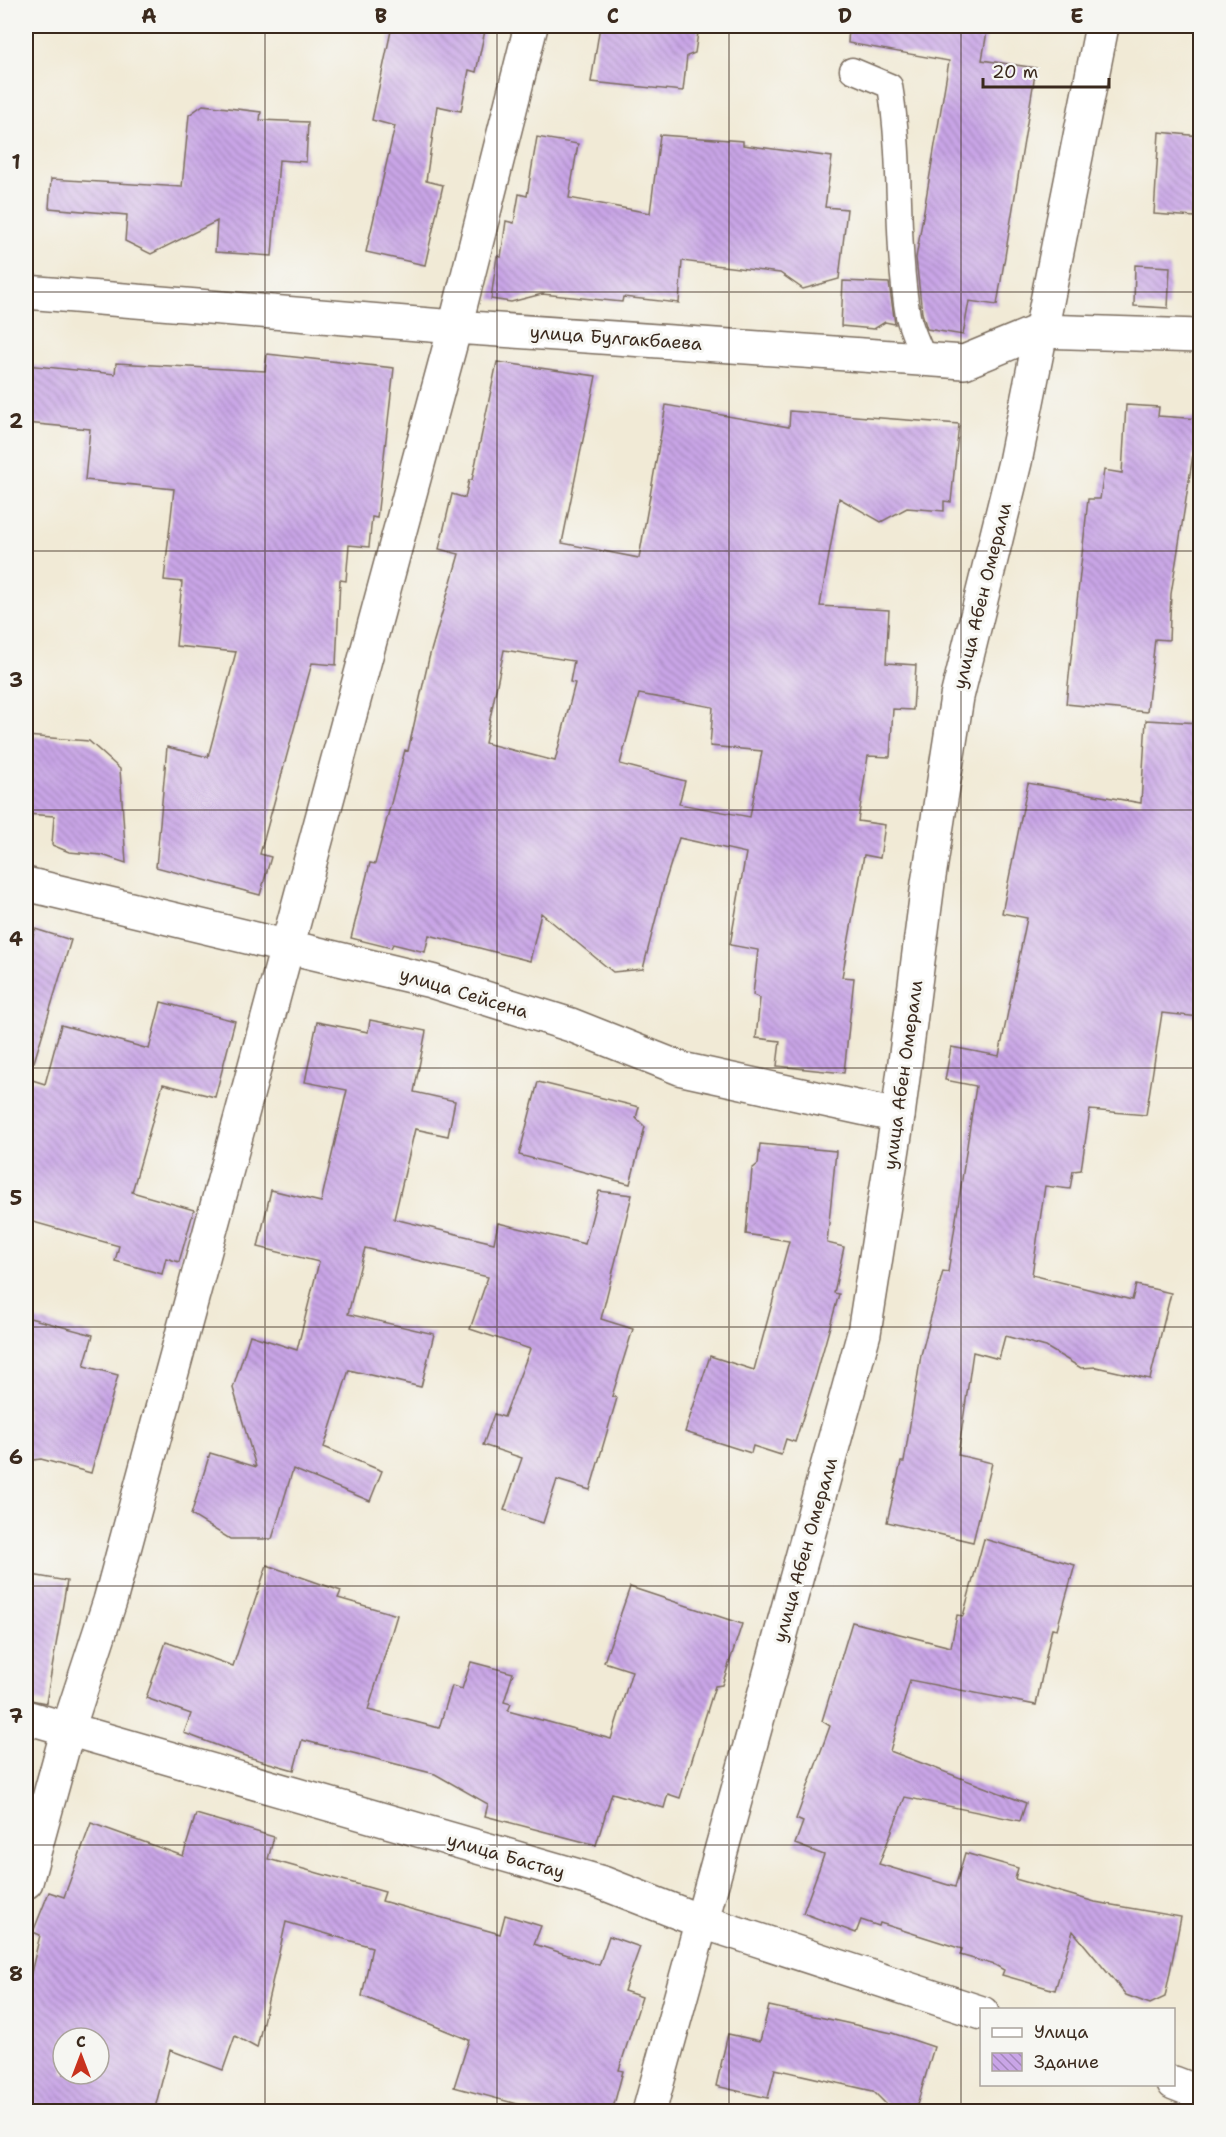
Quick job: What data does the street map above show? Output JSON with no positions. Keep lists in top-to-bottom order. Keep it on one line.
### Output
{"streets":{"street":["улица Булгакбаева","улица Абен Омерали","улица Сейсена","улица Бастау"]},"crossings":[["улица Булгакбаева","улица Абен Омерали"],["улица Абен Омерали","улица Сейсена"],["улица Абен Омерали","улица Бастау"]],"legend":["Улица","Здание"],"scale_bar":"20 m","north":"top","grid":{"columns":["A","B","C","D","E"],"rows":["1","2","3","4","5","6","7","8"]}}
